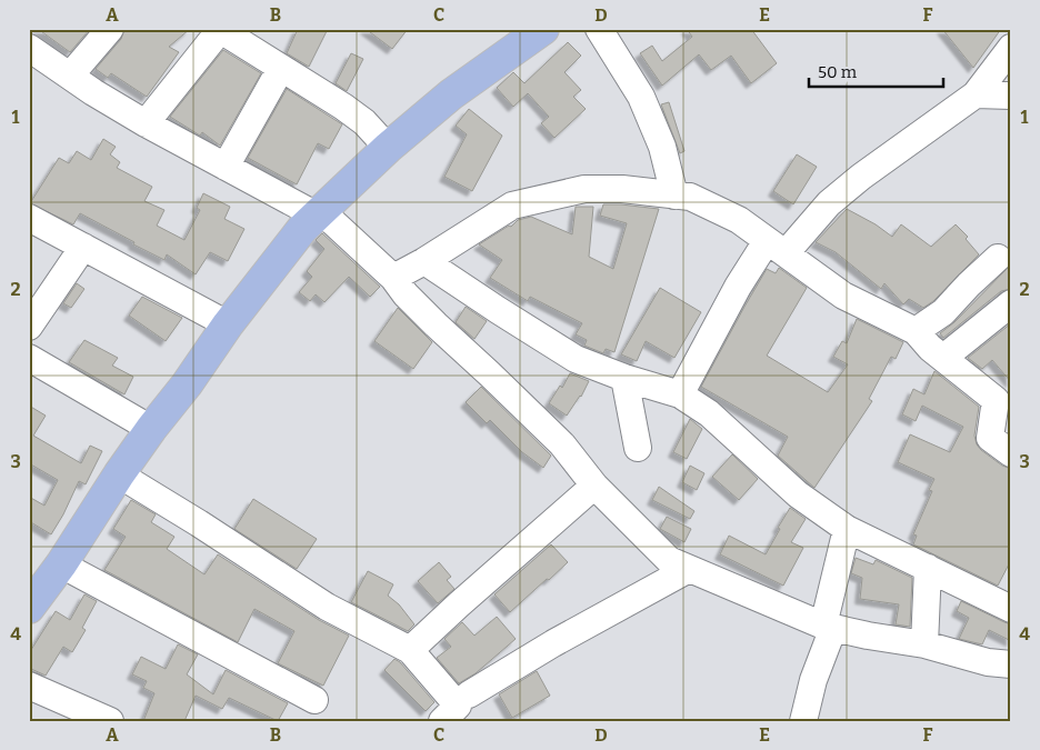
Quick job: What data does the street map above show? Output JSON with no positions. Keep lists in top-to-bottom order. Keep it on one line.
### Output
{"scale_bar":"50 m","grid":{"columns":["A","B","C","D","E","F"],"rows":["1","2","3","4"]}}
